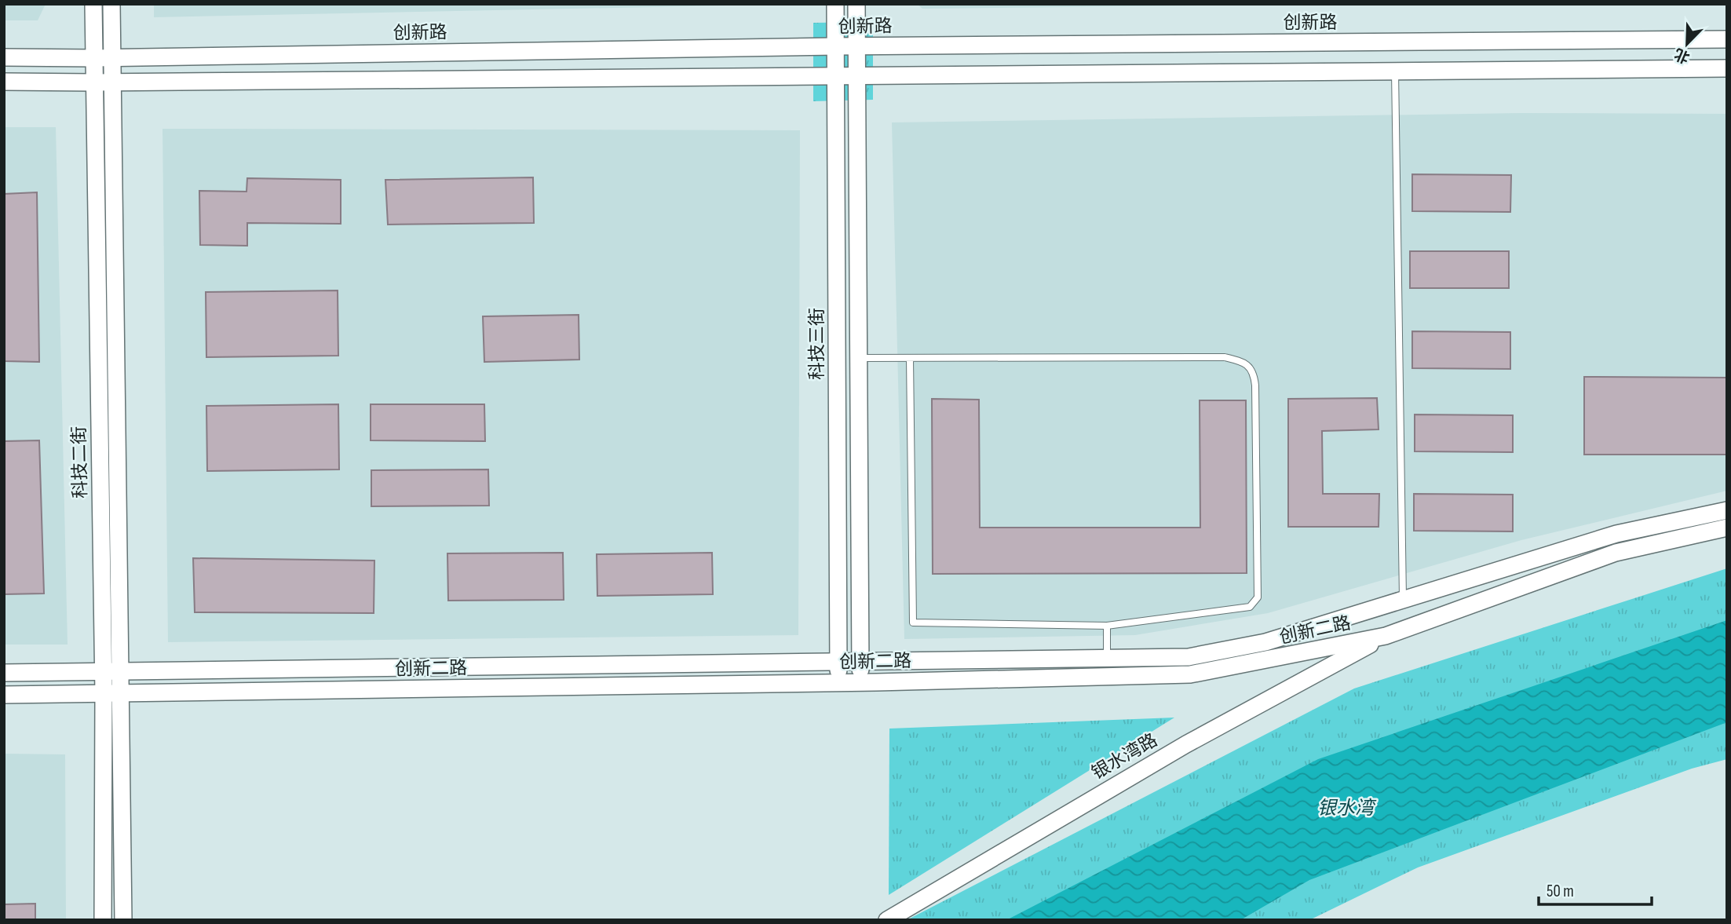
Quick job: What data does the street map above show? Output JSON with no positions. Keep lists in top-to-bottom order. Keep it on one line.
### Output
{"streets":{"street":["创新路","科技三街","科技二街","创新二路","银水湾路"]},"crossings":[["创新路","科技三街"],["创新路","科技二街"],["科技三街","创新二路"],["科技二街","创新二路"],["创新二路","银水湾路"]],"water":["银水湾"],"scale_bar":"50 m","north":"bottom left"}
